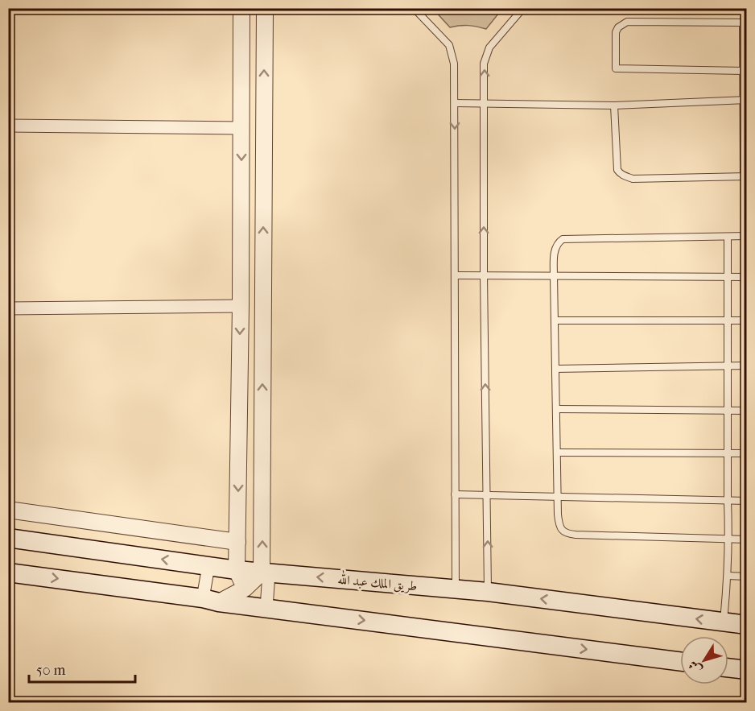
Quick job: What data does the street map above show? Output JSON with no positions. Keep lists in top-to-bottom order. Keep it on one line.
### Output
{"streets":{"main road":["طريق الملك عبد الله"]},"scale_bar":"50 m","north":"bottom left"}
